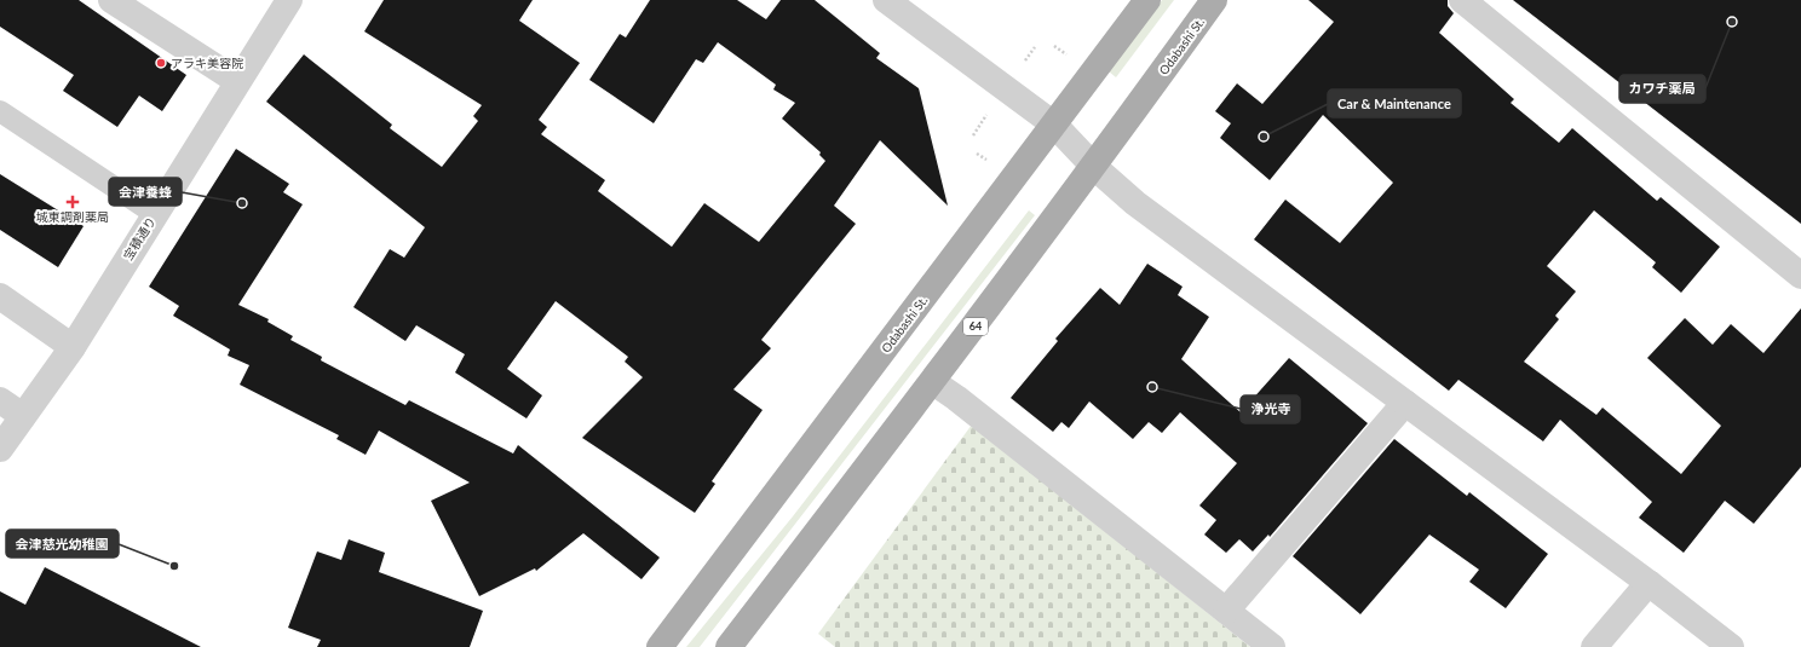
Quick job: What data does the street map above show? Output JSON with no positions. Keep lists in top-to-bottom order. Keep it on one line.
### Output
{"streets":{"main road":["Odabashi St.","64"],"street":["宝積通り"]},"places":{"other":["カワチ薬局","アラキ美容院","Car & Maintenance","会津養蜂","浄光寺","会津慈光幼稚園"],"health":["城東調剤薬局"]}}
